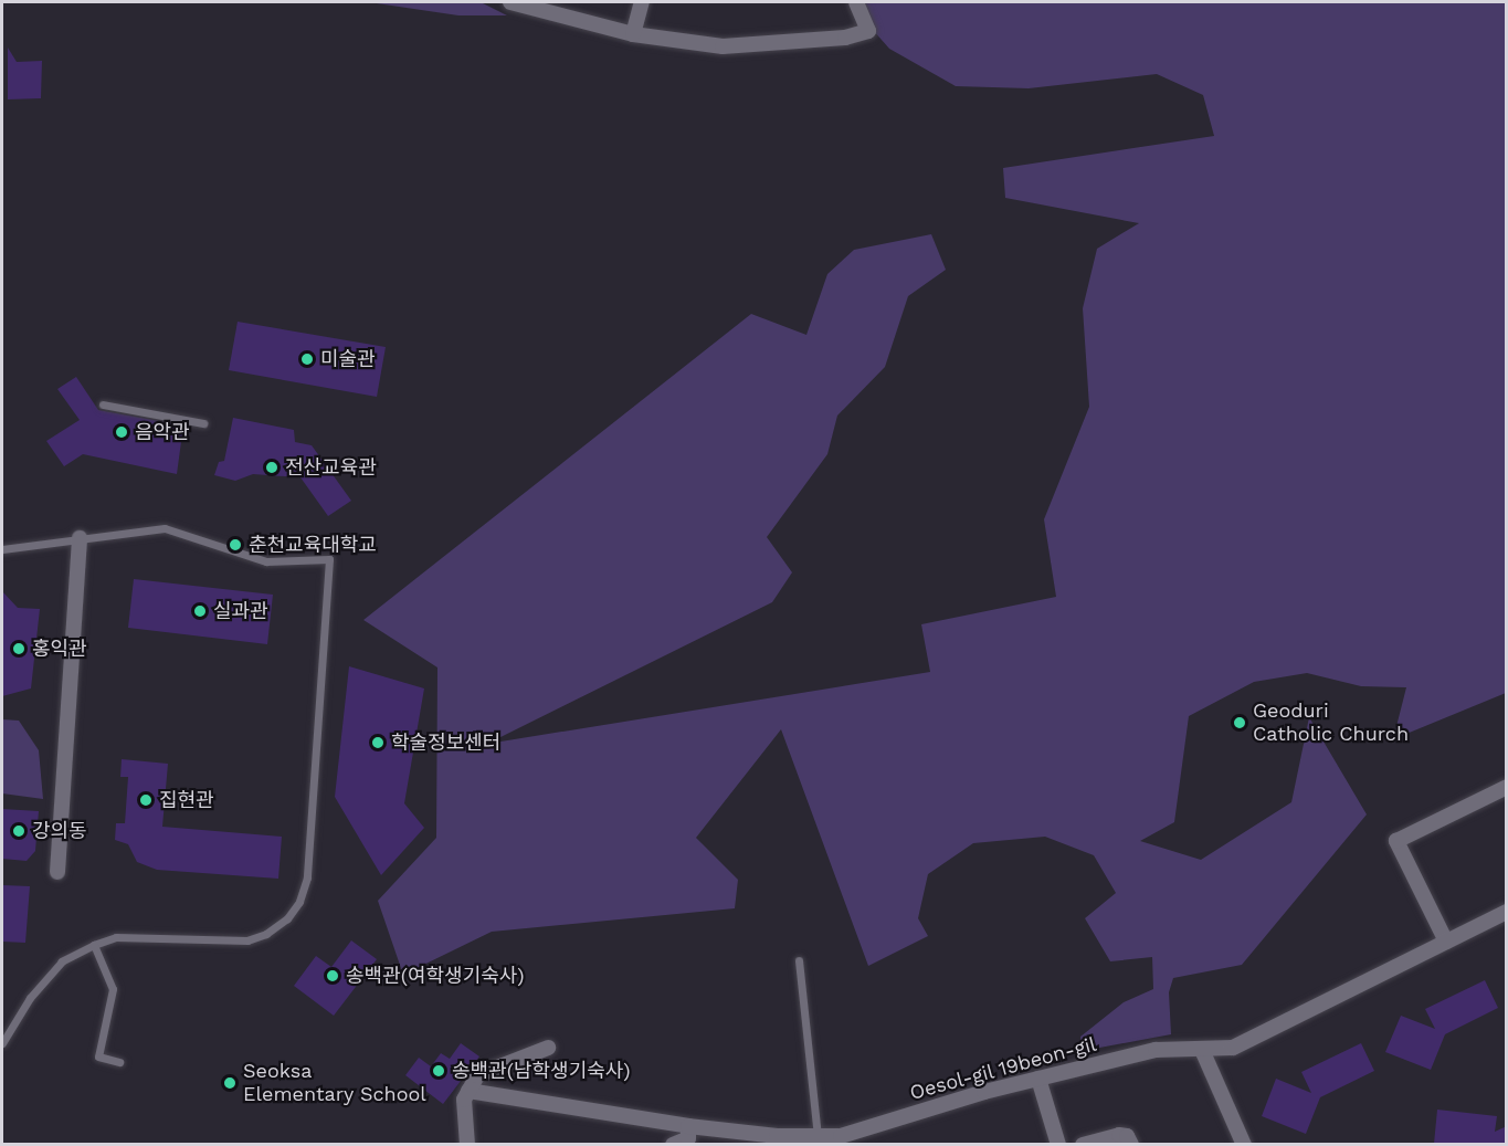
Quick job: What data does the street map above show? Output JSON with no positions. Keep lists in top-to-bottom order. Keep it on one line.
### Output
{"streets":{"street":["Oesol-gil 19beon-gil"]},"places":["미술관","음악관","전산교육관","춘천교육대학교","실과관","홍익관","Geoduri Catholic Church","학술정보센터","집현관","강의동","송백관(여학생기숙사)","송백관(남학생기숙사)","Seoksa Elementary School"]}
